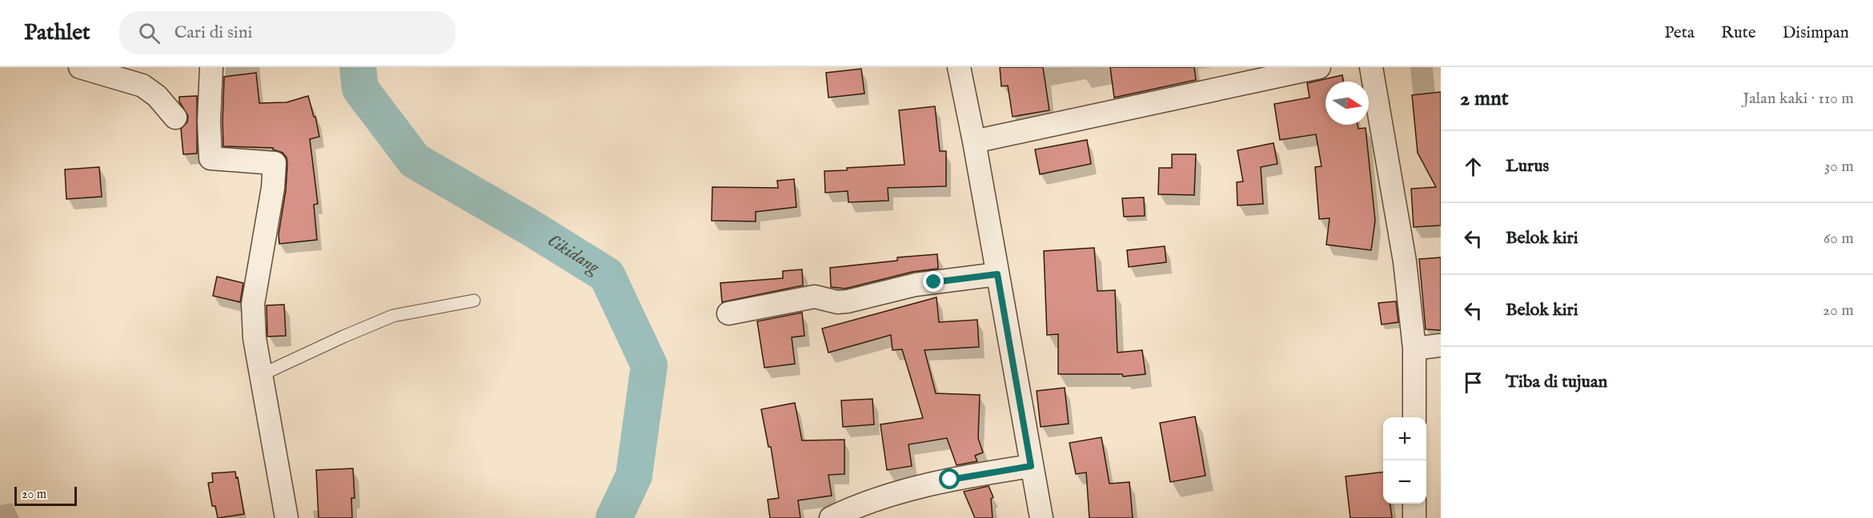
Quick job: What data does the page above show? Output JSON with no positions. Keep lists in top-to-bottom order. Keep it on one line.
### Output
{"water":["Cikidang"],"scale_bar":"20 m","north":"right","page":{"header":"Pathlet","search":"Cari di sini","nav":["Peta","Rute","Disimpan"],"heading":["2 mnt","Jalan kaki · 110 m"],"list":[["Lurus","30 m"],["Belok kiri","60 m"],["Belok kiri","20 m"],"Tiba di tujuan"],"map_buttons":["+","−"],"scale":"20 m"}}
